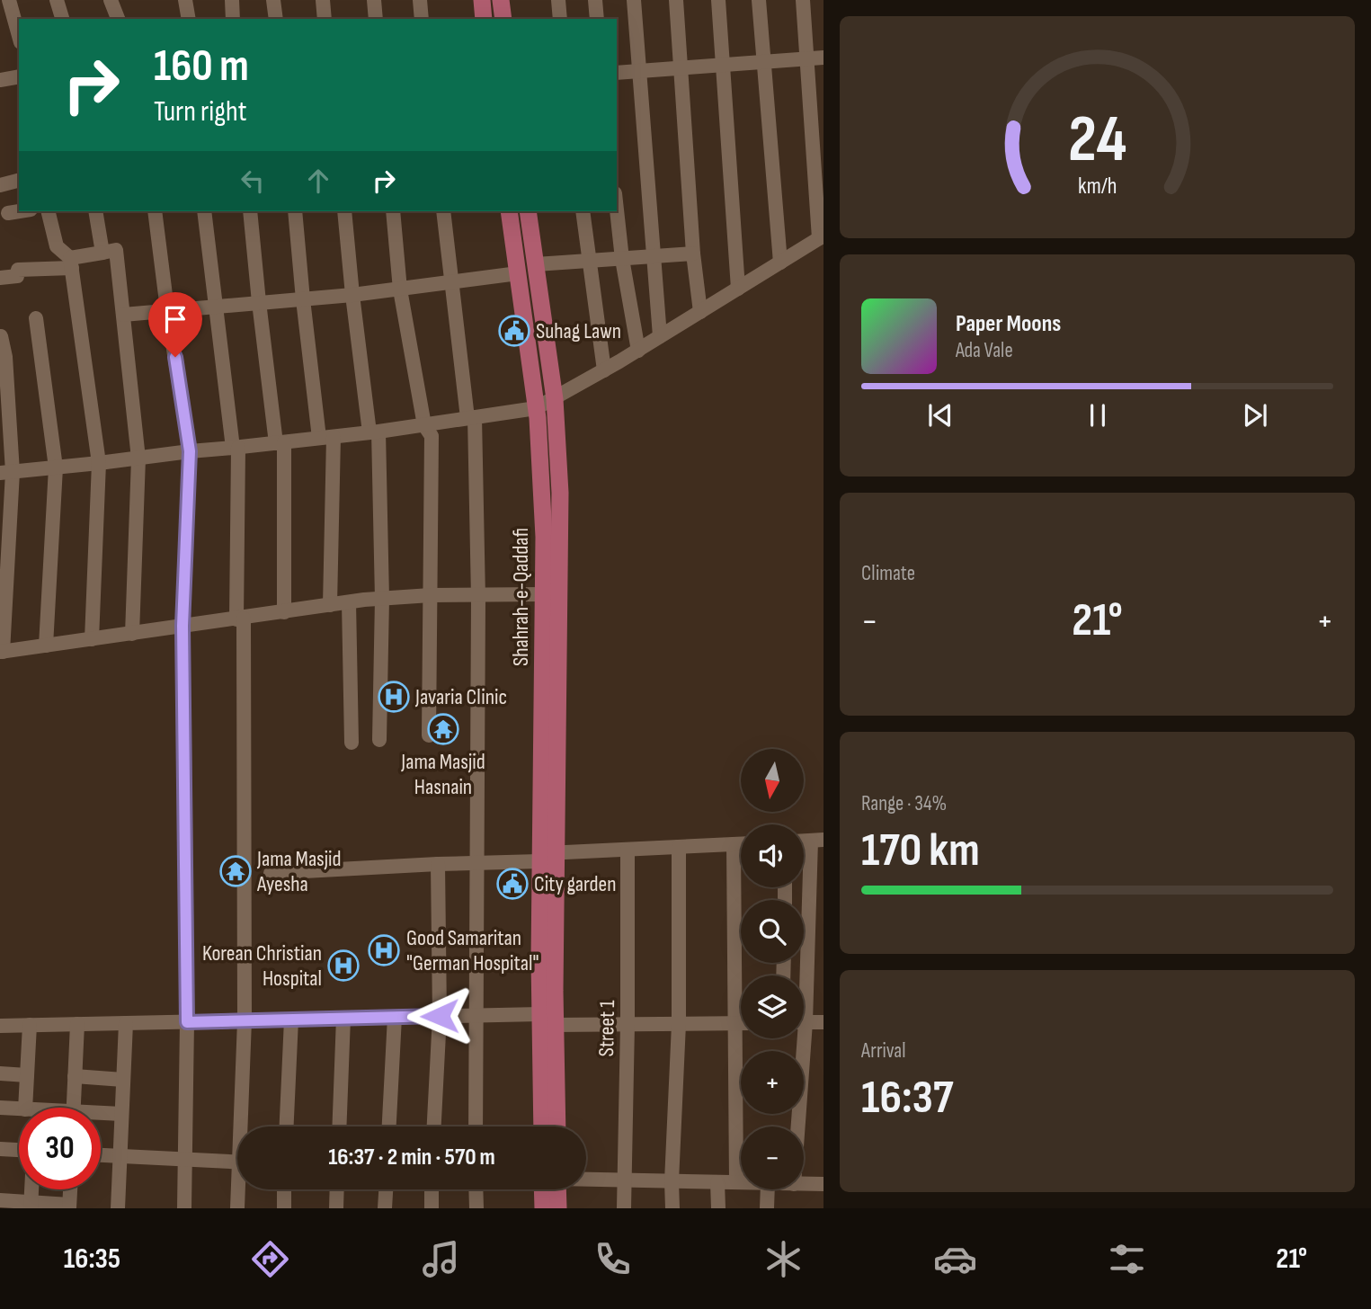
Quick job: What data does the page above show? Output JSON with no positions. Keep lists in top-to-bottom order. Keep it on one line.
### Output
{"streets":{"main road":["Shahrah-e-Qaddafi"],"street":["Street 1"]},"places":{"public building":["Suhag Lawn","City garden"],"hospital":["Javaria Clinic","Good Samaritan \"German Hospital\"","Korean Christian Hospital"],"temple":["Jama Masjid Hasnain","Jama Masjid Ayesha"]},"north":"bottom","page":{"turn":["160 m","Turn right"],"song":["Paper Moons","Ada Vale"],"tile":["Climate",["Range · 34%","170 km"],["Arrival","16:37"]],"heat":["−","21°","+"],"map_buttons":["+","−"],"limit":"30","trip":"16:37 · 2 min · 570 m","tabs":["16:35","21°"],"gauge":["24","km/h"]}}
